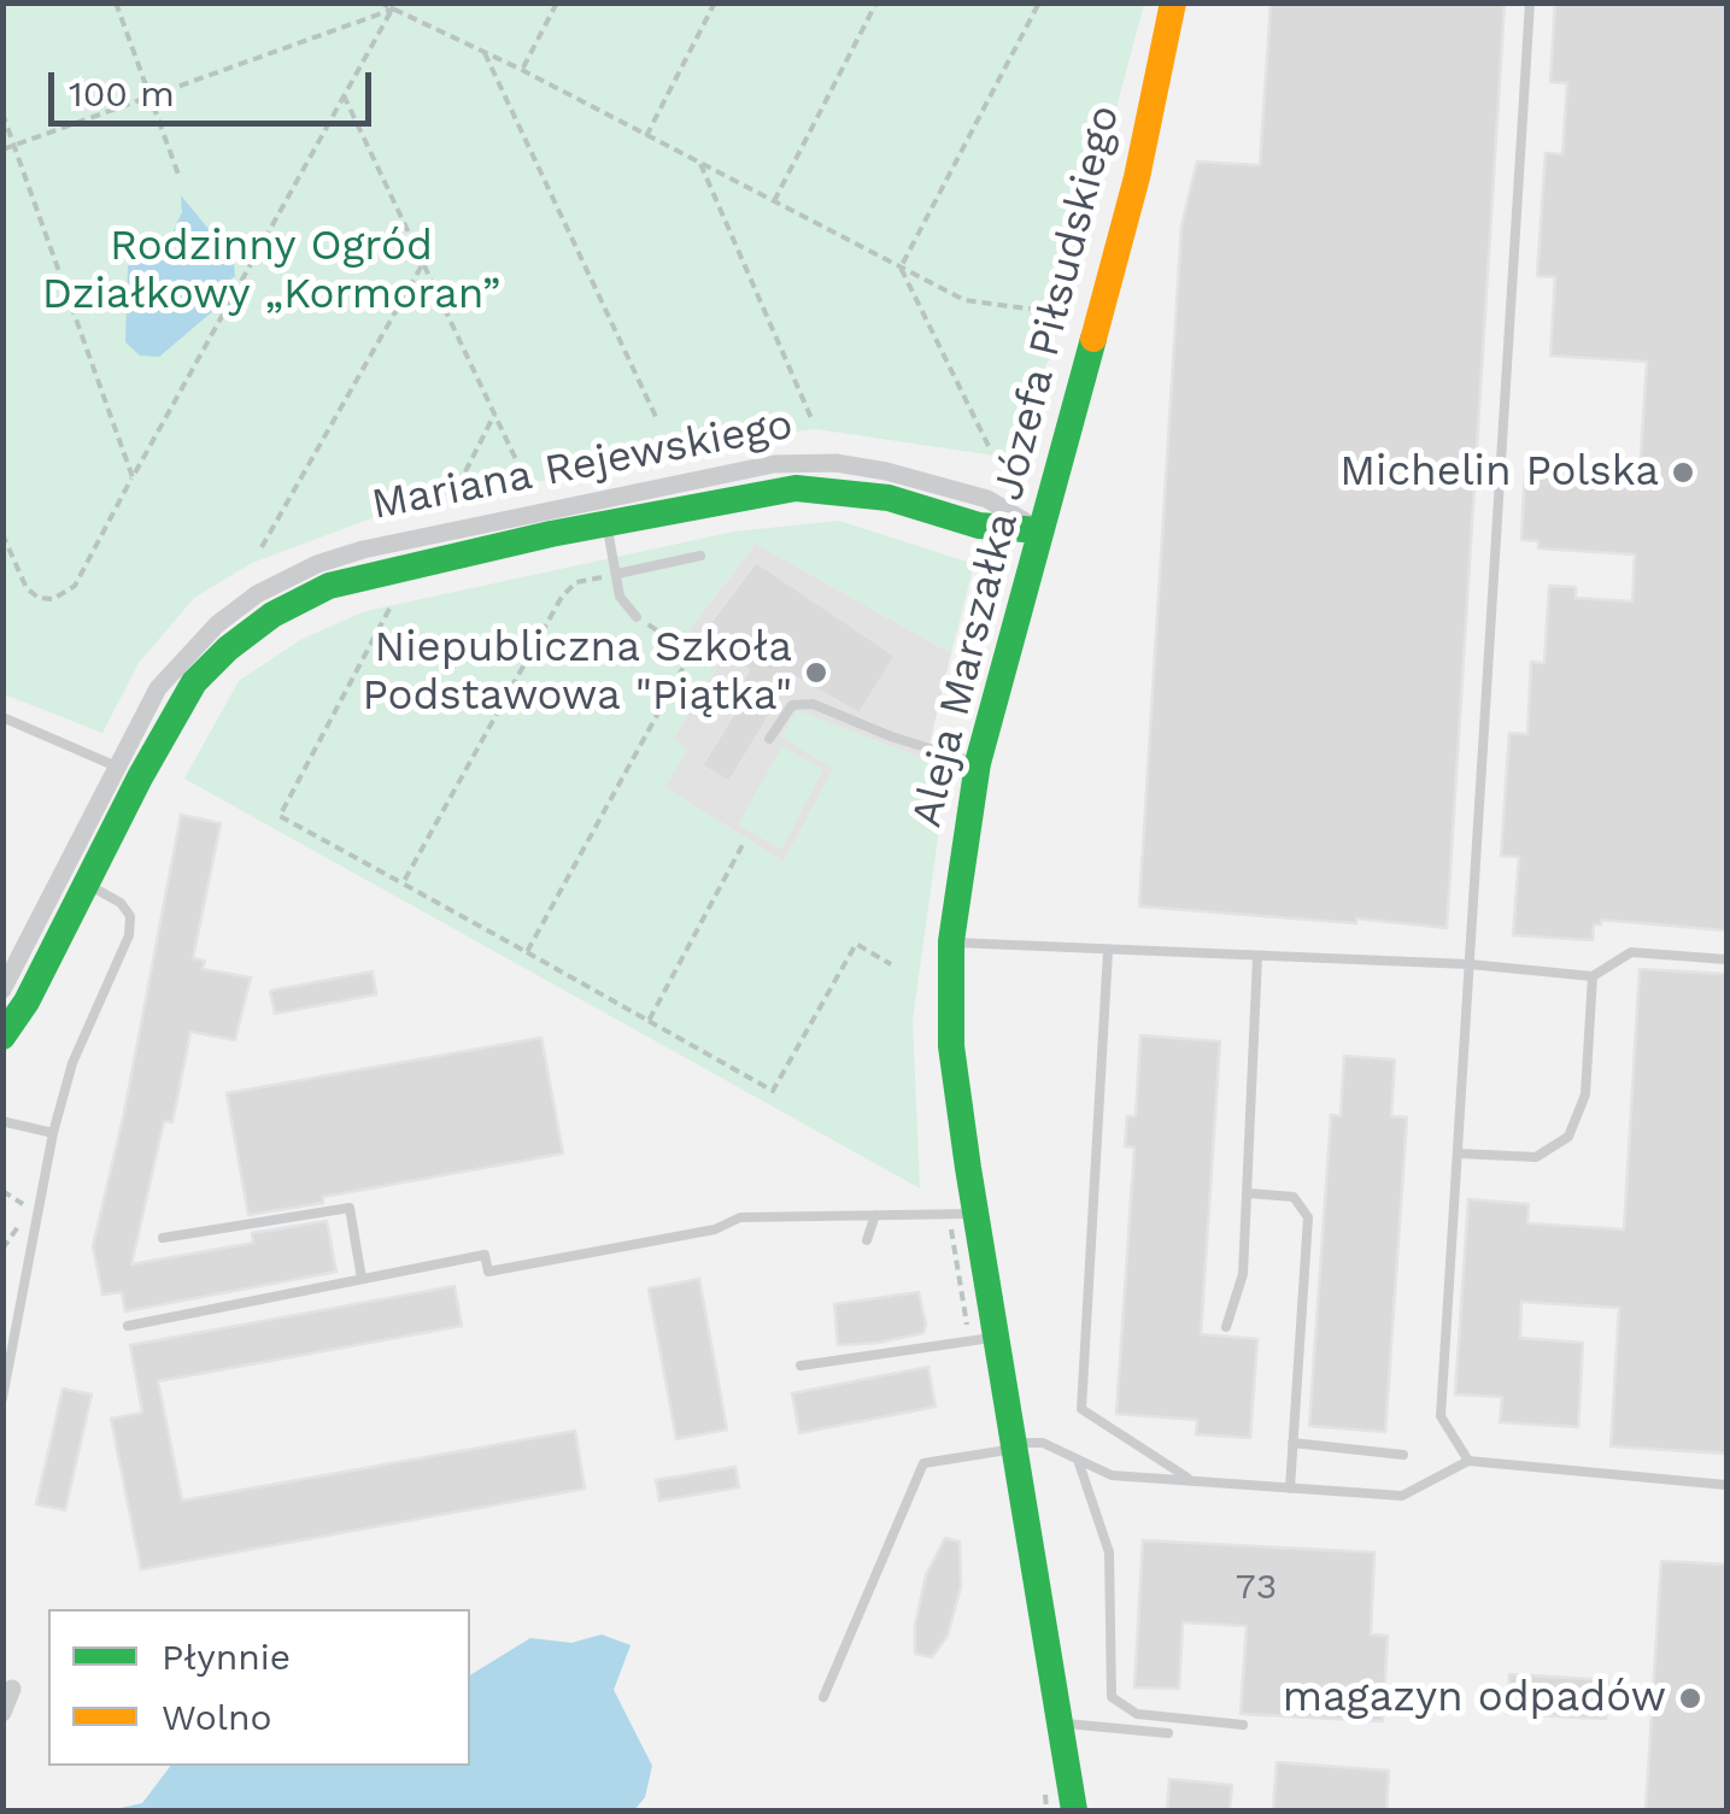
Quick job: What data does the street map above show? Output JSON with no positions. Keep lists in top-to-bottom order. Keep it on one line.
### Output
{"streets":{"street":["Mariana Rejewskiego","Aleja Marszałka Józefa Piłsudskiego"]},"crossings":[["Mariana Rejewskiego","Aleja Marszałka Józefa Piłsudskiego"]],"parks":["Rodzinny Ogród Działkowy „Kormoran”"],"places":["Michelin Polska","Niepubliczna Szkoła Podstawowa \"Piątka\"","magazyn odpadów"],"house_numbers":["73"],"legend":["Płynnie","Wolno"],"scale_bar":"100 m"}
